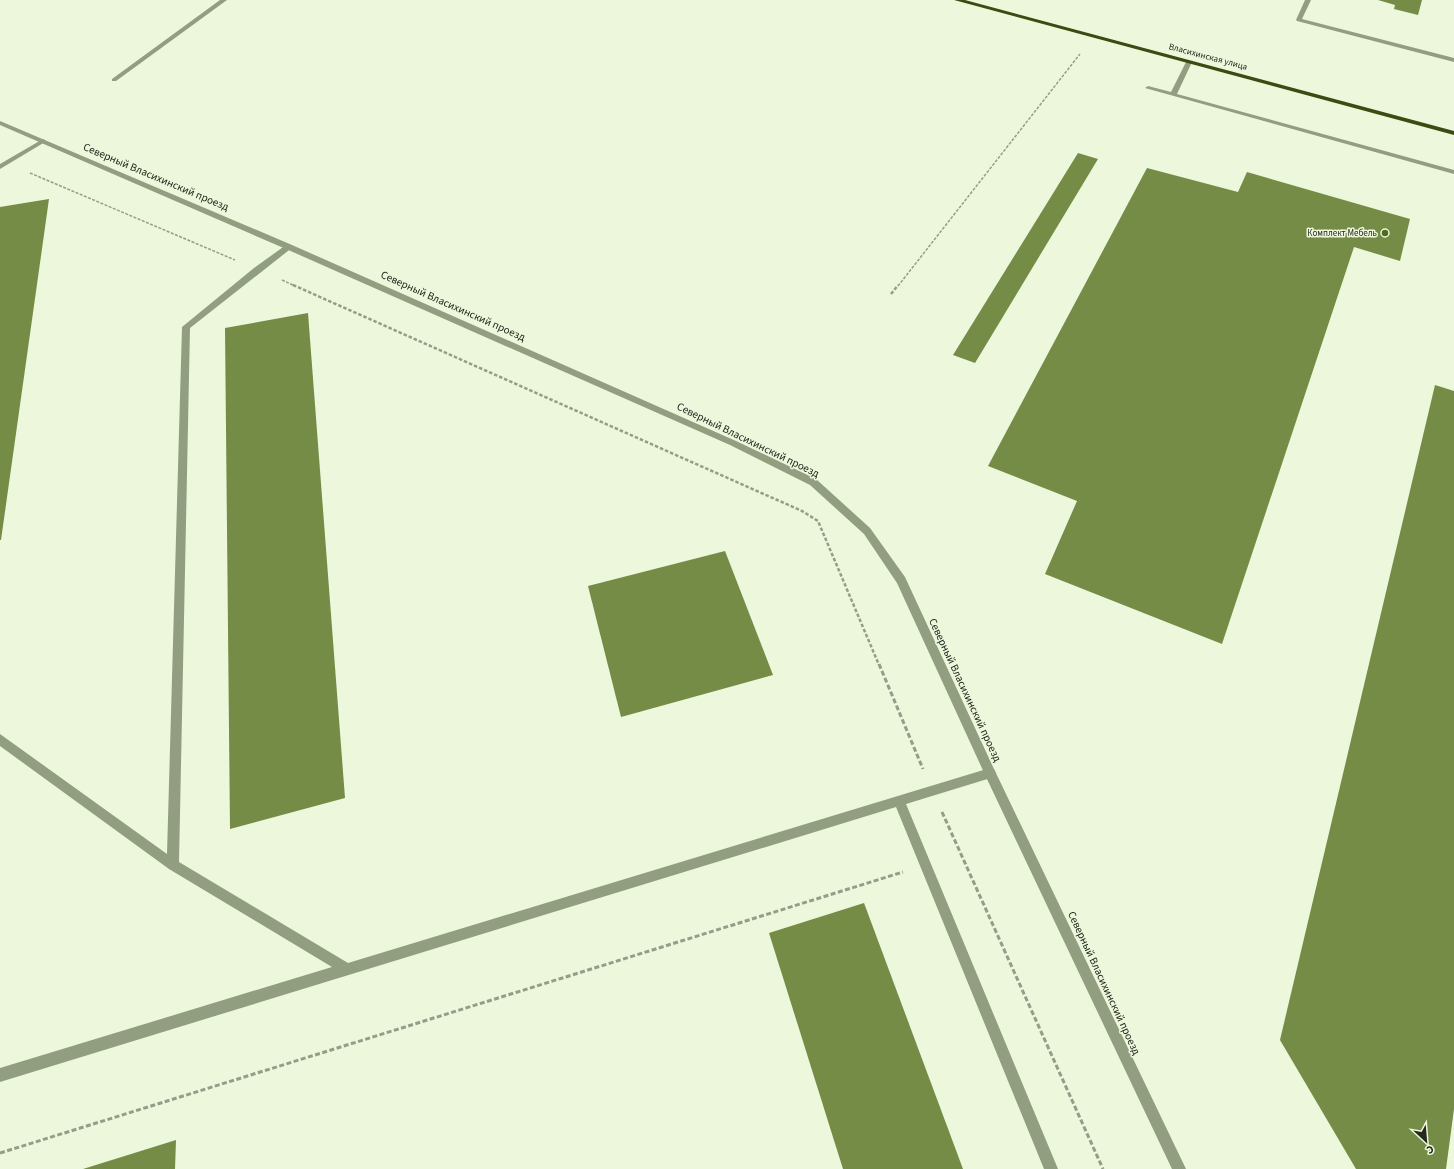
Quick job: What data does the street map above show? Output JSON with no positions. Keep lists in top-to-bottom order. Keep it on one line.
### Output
{"streets":{"highway":["Власихинская улица"],"street":["Северный Власихинский проезд"]},"places":["Комплект Мебель"],"north":"bottom right"}
